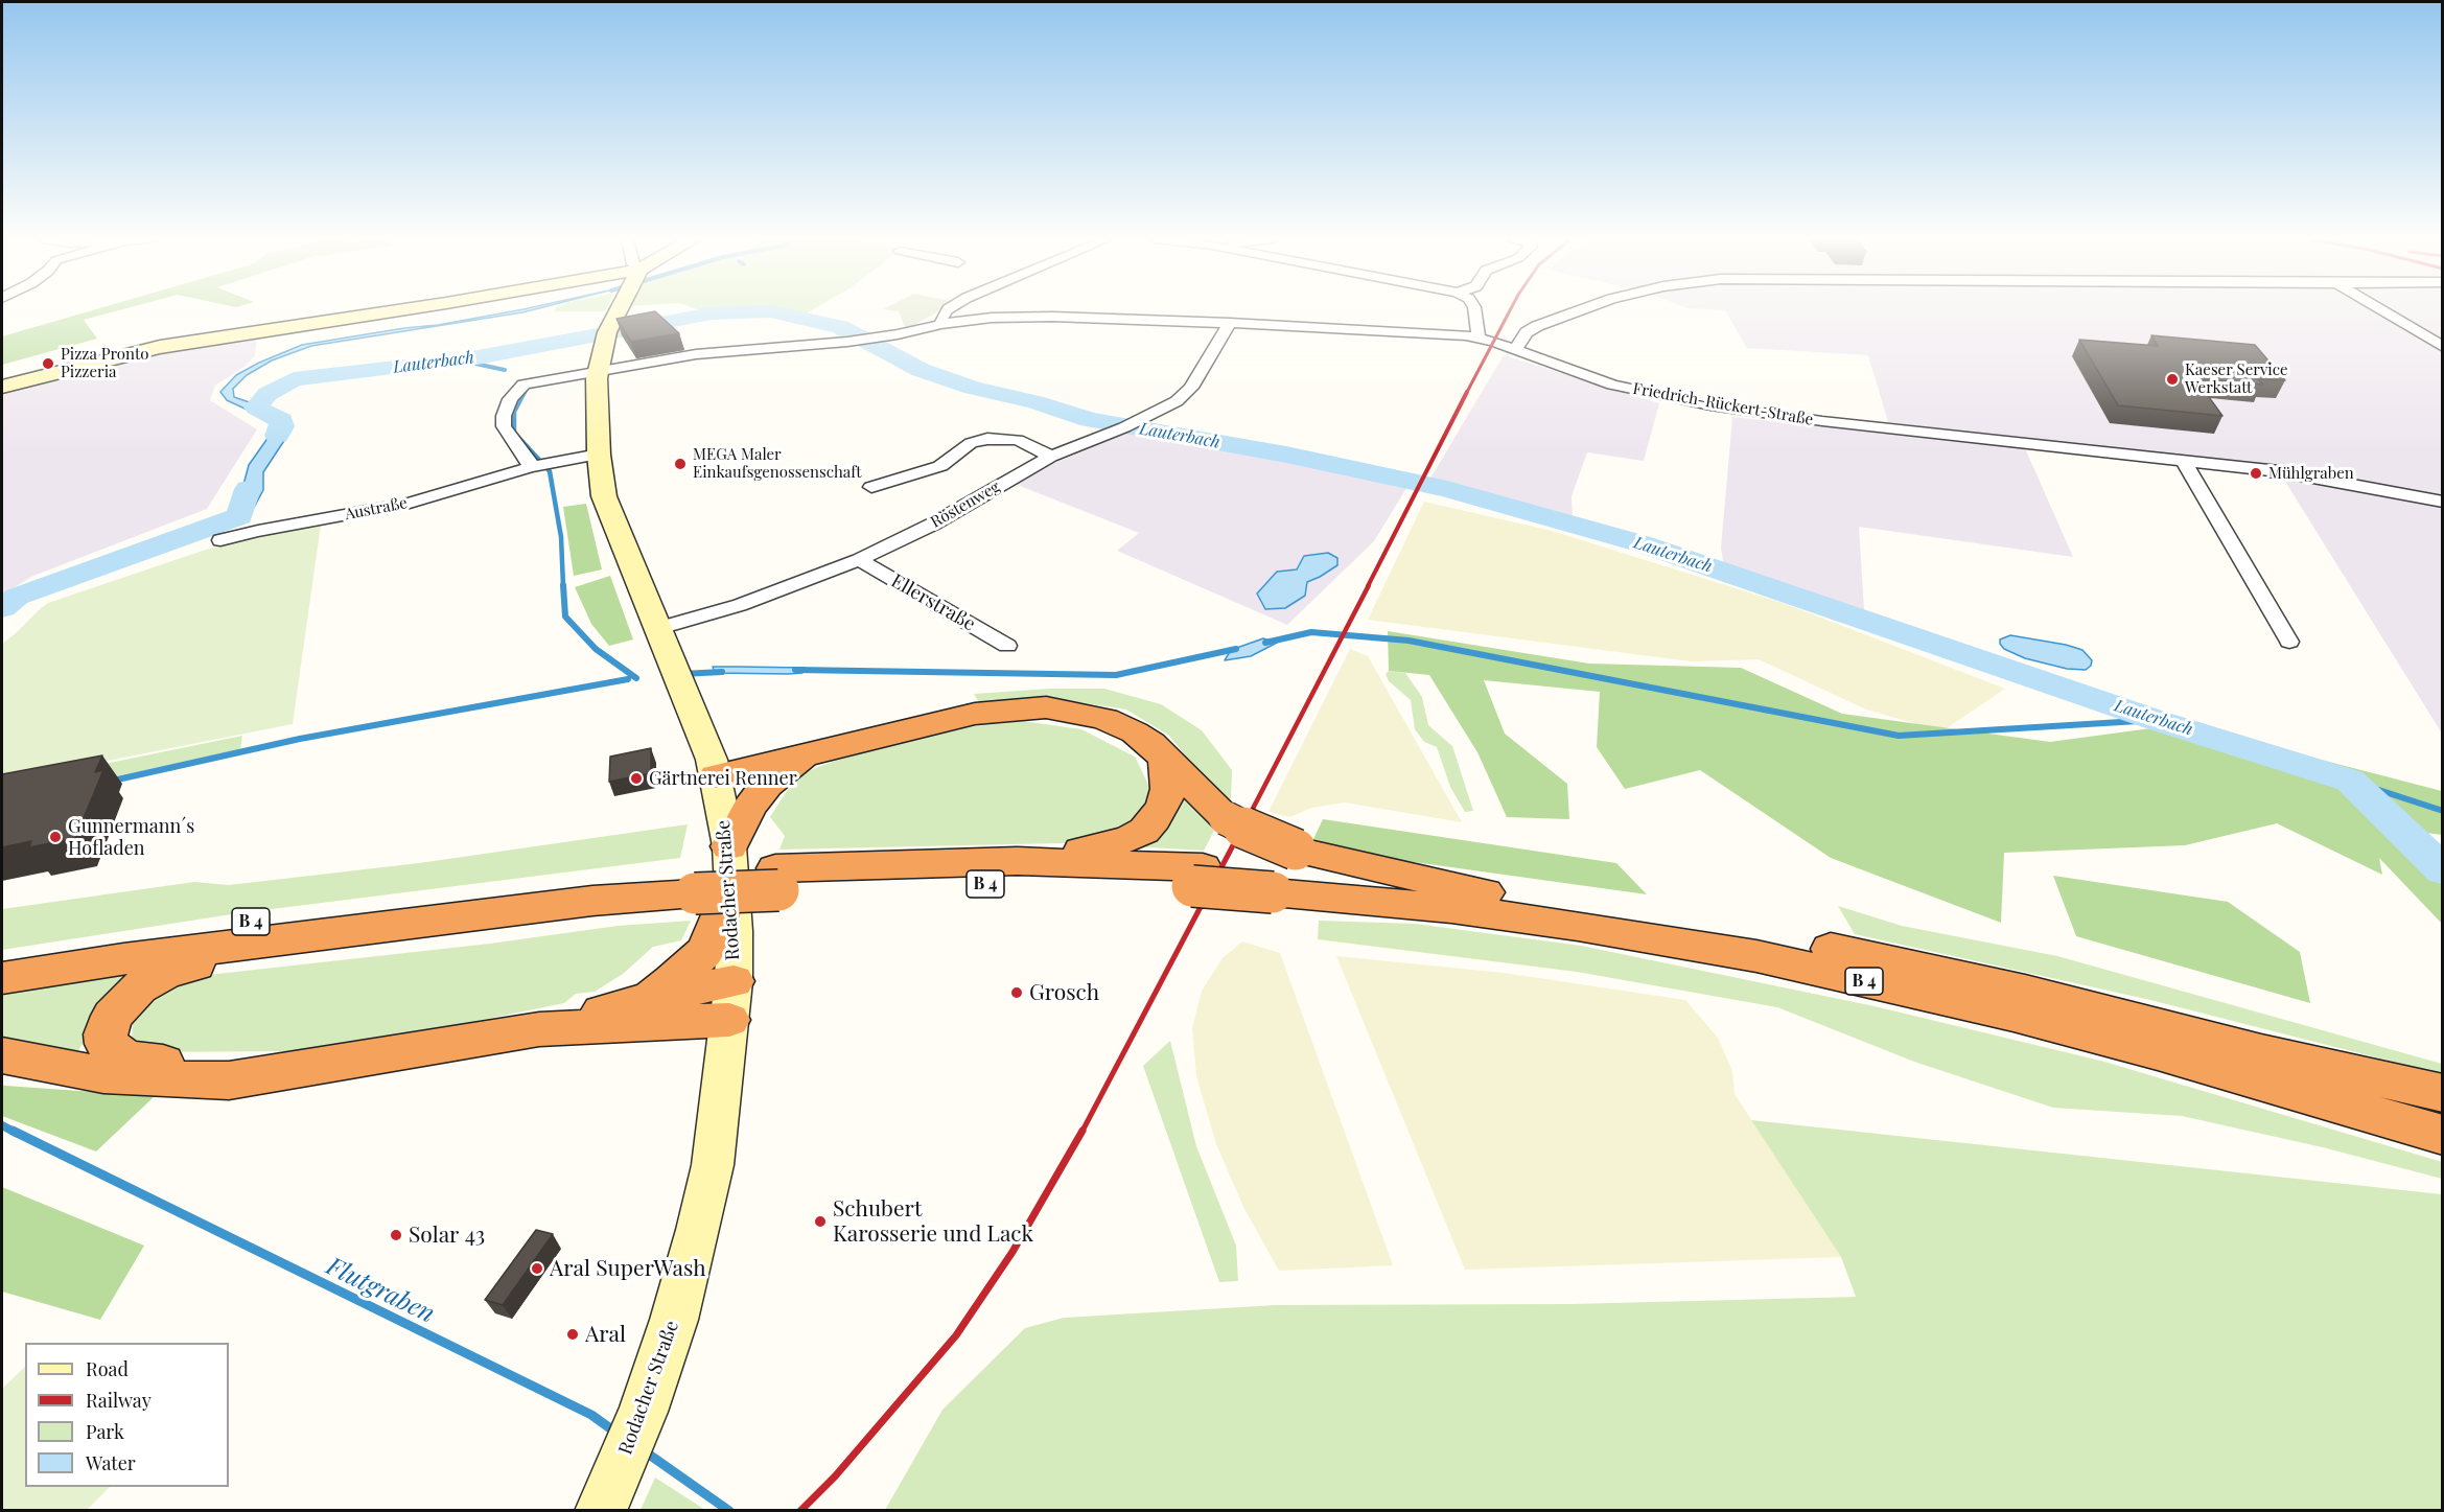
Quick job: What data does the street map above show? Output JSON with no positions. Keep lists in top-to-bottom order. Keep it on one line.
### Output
{"streets":{"highway":["B 4"],"street":["Friedrich-Rückert-Straße","Röstenweg","Austraße","Ellerstraße","Rodacher Straße"]},"crossings":[["Friedrich-Rückert-Straße","Röstenweg"],["Friedrich-Rückert-Straße","Rodacher Straße"],["Röstenweg","Ellerstraße"],["Röstenweg","Rodacher Straße"],["Austraße","Rodacher Straße"],["B 4","Rodacher Straße"]],"water":["Lauterbach","Flutgraben"],"places":["Pizza Pronto Pizzeria","Kaeser Service Werkstatt","MEGA Maler Einkaufsgenossenschaft","Mühlgraben","Gärtnerei Renner","Gunnermann´s Hofladen","Grosch","Schubert Karosserie und Lack","Solar 43","Aral SuperWash","Aral"],"legend":["Road","Railway","Park","Water"]}
